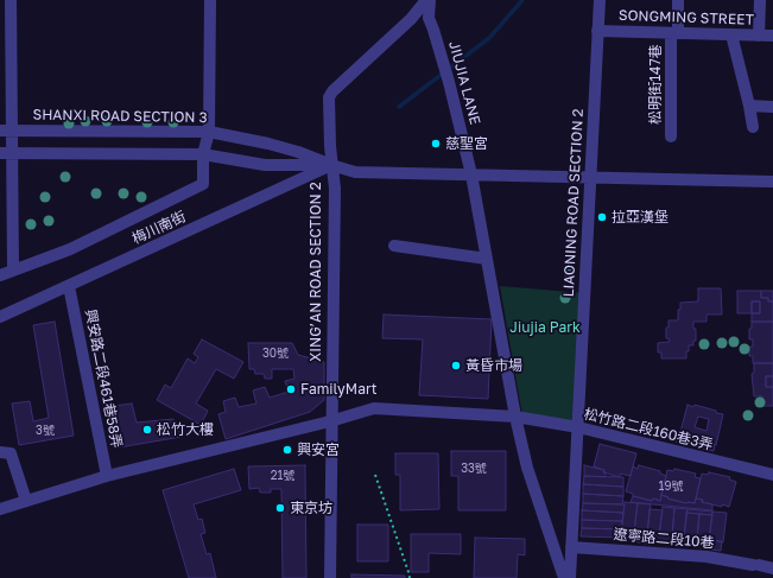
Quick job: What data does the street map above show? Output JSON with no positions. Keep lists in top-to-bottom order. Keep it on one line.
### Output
{"streets":{"street":["SONGMING STREET","JIUJIA LANE","松明街147巷","SHANXI ROAD SECTION 3","LIAONING ROAD SECTION 2","梅川南街","XING’AN ROAD SECTION 2","興安路二段461巷58弄","松竹路二段160巷3弄","遼寧路二段10巷"]},"crossings":[["SONGMING STREET","松明街147巷"],["SONGMING STREET","LIAONING ROAD SECTION 2"],["JIUJIA LANE","XING’AN ROAD SECTION 2"],["JIUJIA LANE","松竹路二段160巷3弄"],["SHANXI ROAD SECTION 3","梅川南街"],["SHANXI ROAD SECTION 3","XING’AN ROAD SECTION 2"],["LIAONING ROAD SECTION 2","松竹路二段160巷3弄"],["LIAONING ROAD SECTION 2","遼寧路二段10巷"],["梅川南街","XING’AN ROAD SECTION 2"],["梅川南街","興安路二段461巷58弄"],["XING’AN ROAD SECTION 2","松竹路二段160巷3弄"],["興安路二段461巷58弄","松竹路二段160巷3弄"]],"parks":["Jiujia Park"],"places":["慈聖宮","拉亞漢堡","黃昏市場","FamilyMart","松竹大樓","興安宮","東京坊"],"house_numbers":["30號","3號","33號","21號","19號"]}
